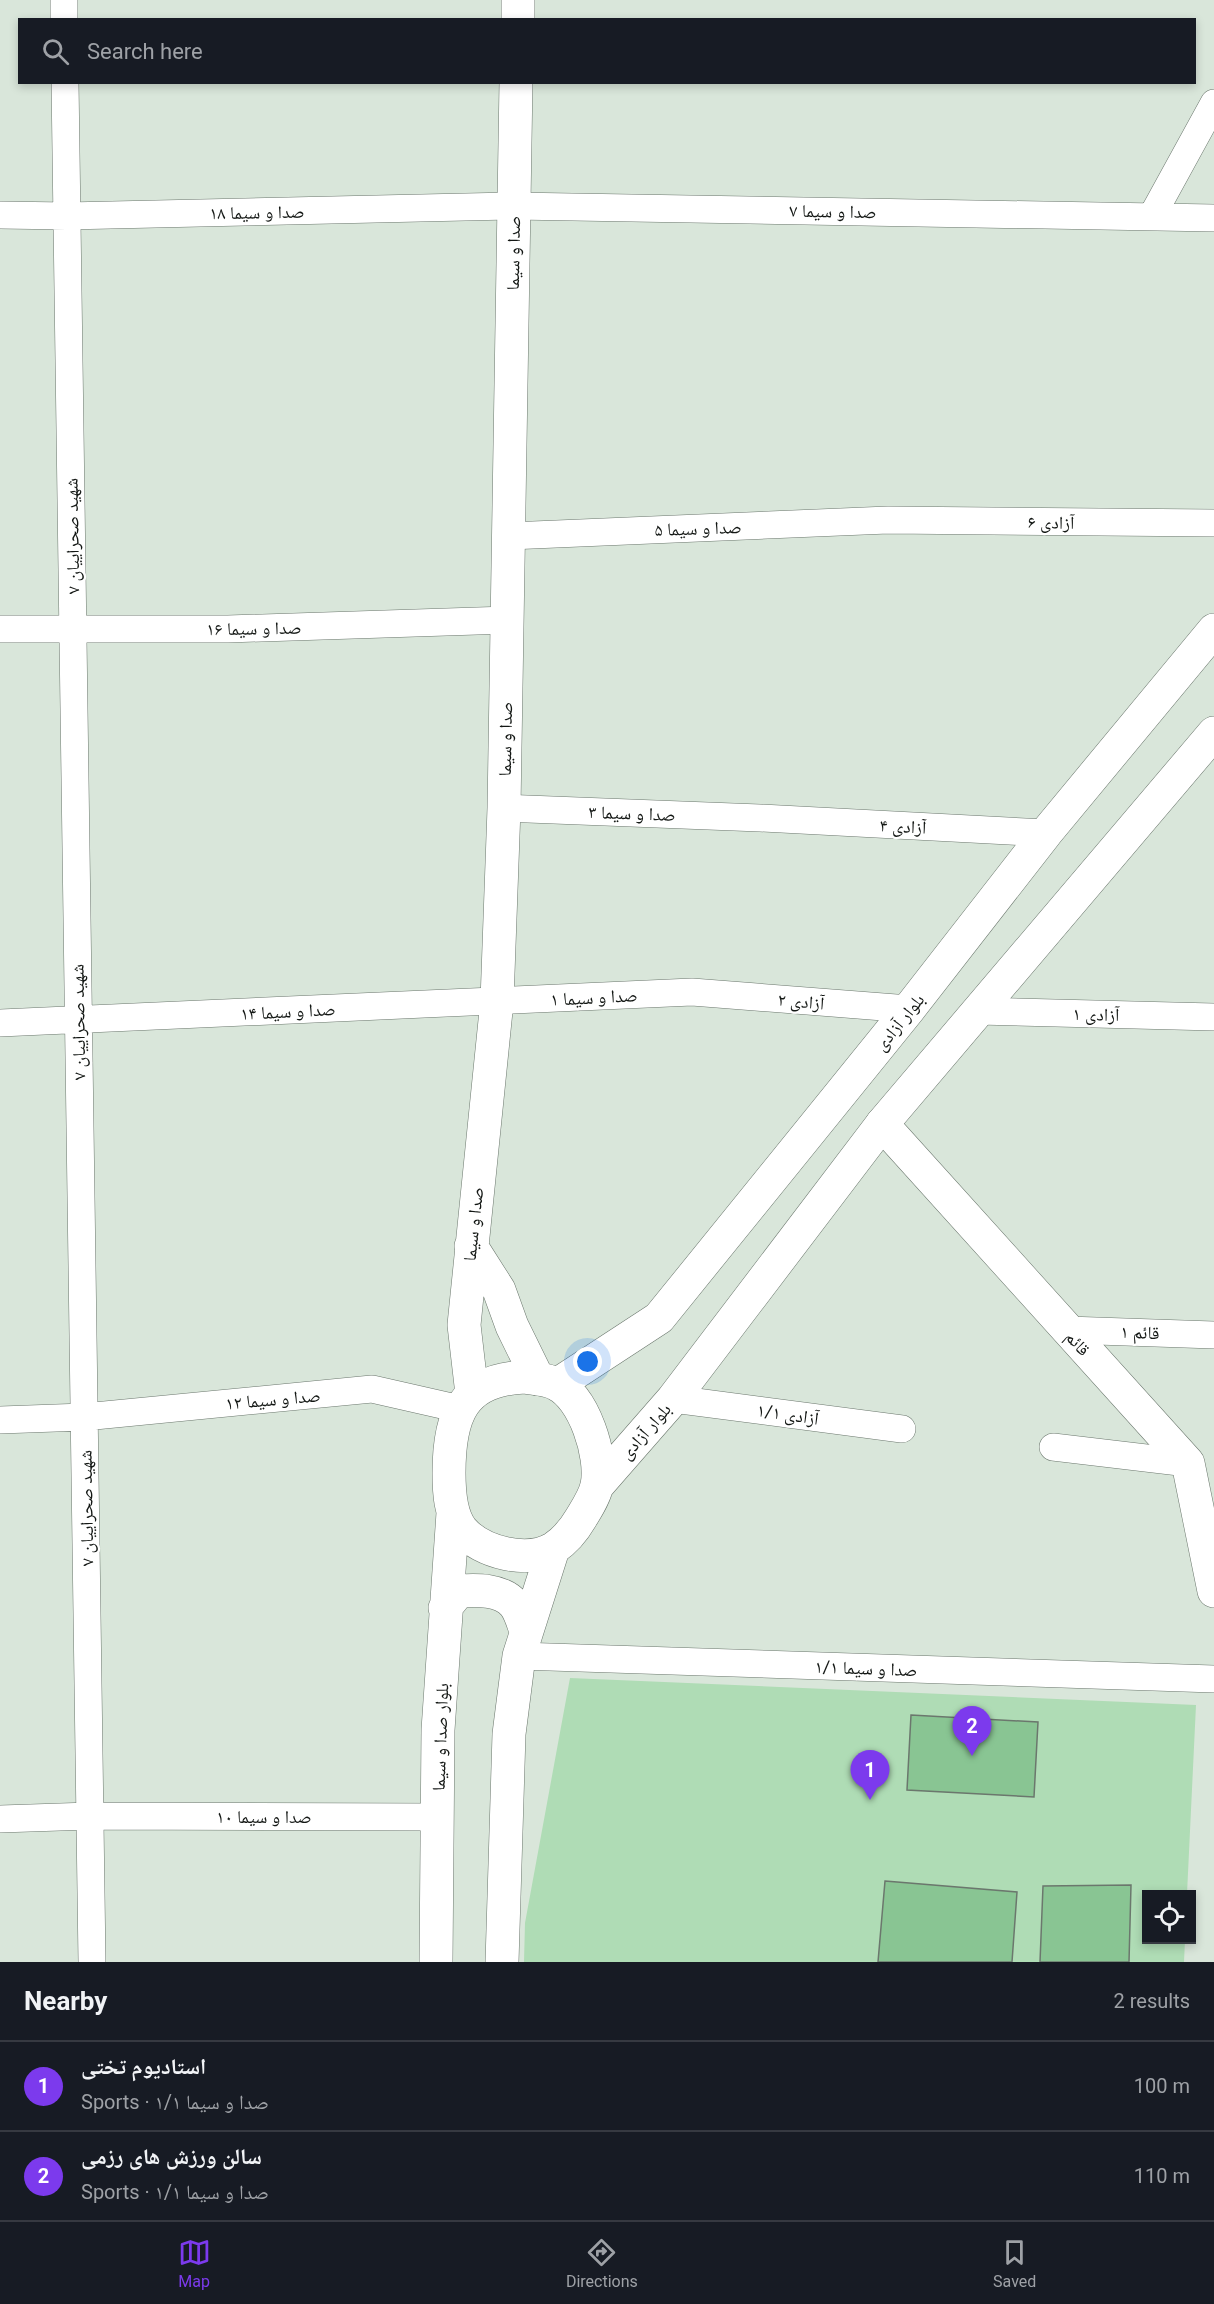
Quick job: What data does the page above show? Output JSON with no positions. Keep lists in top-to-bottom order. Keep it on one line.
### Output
{"streets":{"main road":["صدا و سیما","بلوار آزادی","قائم","بلوار صدا و سیما"],"street":["صدا و سیما ۷","صدا و سیما ۱۸","آزادی ۶","صدا و سیما ۵","شهید صحراییان ۷","صدا و سیما ۱۶","صدا و سیما ۳","آزادی ۴","صدا و سیما ۱","آزادی ۲","صدا و سیما ۱۴","آزادی ۱","قائم ۱","صدا و سیما ۱۲","آزادی ۱/۱","صدا و سیما ۱/۱","صدا و سیما ۱۰"]},"crossings":[["صدا و سیما ۷","صدا و سیما ۱۸"],["صدا و سیما ۷","صدا و سیما"],["صدا و سیما ۱۸","صدا و سیما"],["صدا و سیما ۱۸","شهید صحراییان ۷"],["صدا و سیما","صدا و سیما ۵"],["صدا و سیما","صدا و سیما ۱۶"],["صدا و سیما","صدا و سیما ۳"],["صدا و سیما","صدا و سیما ۱"],["صدا و سیما","صدا و سیما ۱۴"],["صدا و سیما","بلوار آزادی"],["صدا و سیما","صدا و سیما ۱۲"],["صدا و سیما","بلوار صدا و سیما"],["آزادی ۶","صدا و سیما ۵"],["شهید صحراییان ۷","صدا و سیما ۱۶"],["شهید صحراییان ۷","صدا و سیما ۱۴"],["شهید صحراییان ۷","صدا و سیما ۱۲"],["شهید صحراییان ۷","صدا و سیما ۱۰"],["صدا و سیما ۳","آزادی ۴"],["آزادی ۴","بلوار آزادی"],["صدا و سیما ۱","آزادی ۲"],["صدا و سیما ۱","صدا و سیما ۱۴"],["آزادی ۲","بلوار آزادی"],["آزادی ۱","بلوار آزادی"],["بلوار آزادی","قائم"],["بلوار آزادی","صدا و سیما ۱۲"],["بلوار آزادی","آزادی ۱/۱"],["بلوار آزادی","بلوار صدا و سیما"],["قائم ۱","قائم"],["صدا و سیما ۱۲","بلوار صدا و سیما"],["بلوار صدا و سیما","صدا و سیما ۱۰"]],"page":{"search":"Search here","pins":["2","1"],"heading":["Nearby","2 results"],"list":[{"mark":"1","name":"استادیوم تختی","note":"Sports · صدا و سیما ۱/۱","value":"100 m"},{"mark":"2","name":"سالن ورزش های رزمی","note":"Sports · صدا و سیما ۱/۱","value":"110 m"}],"nav":["Map","Directions","Saved"]}}
